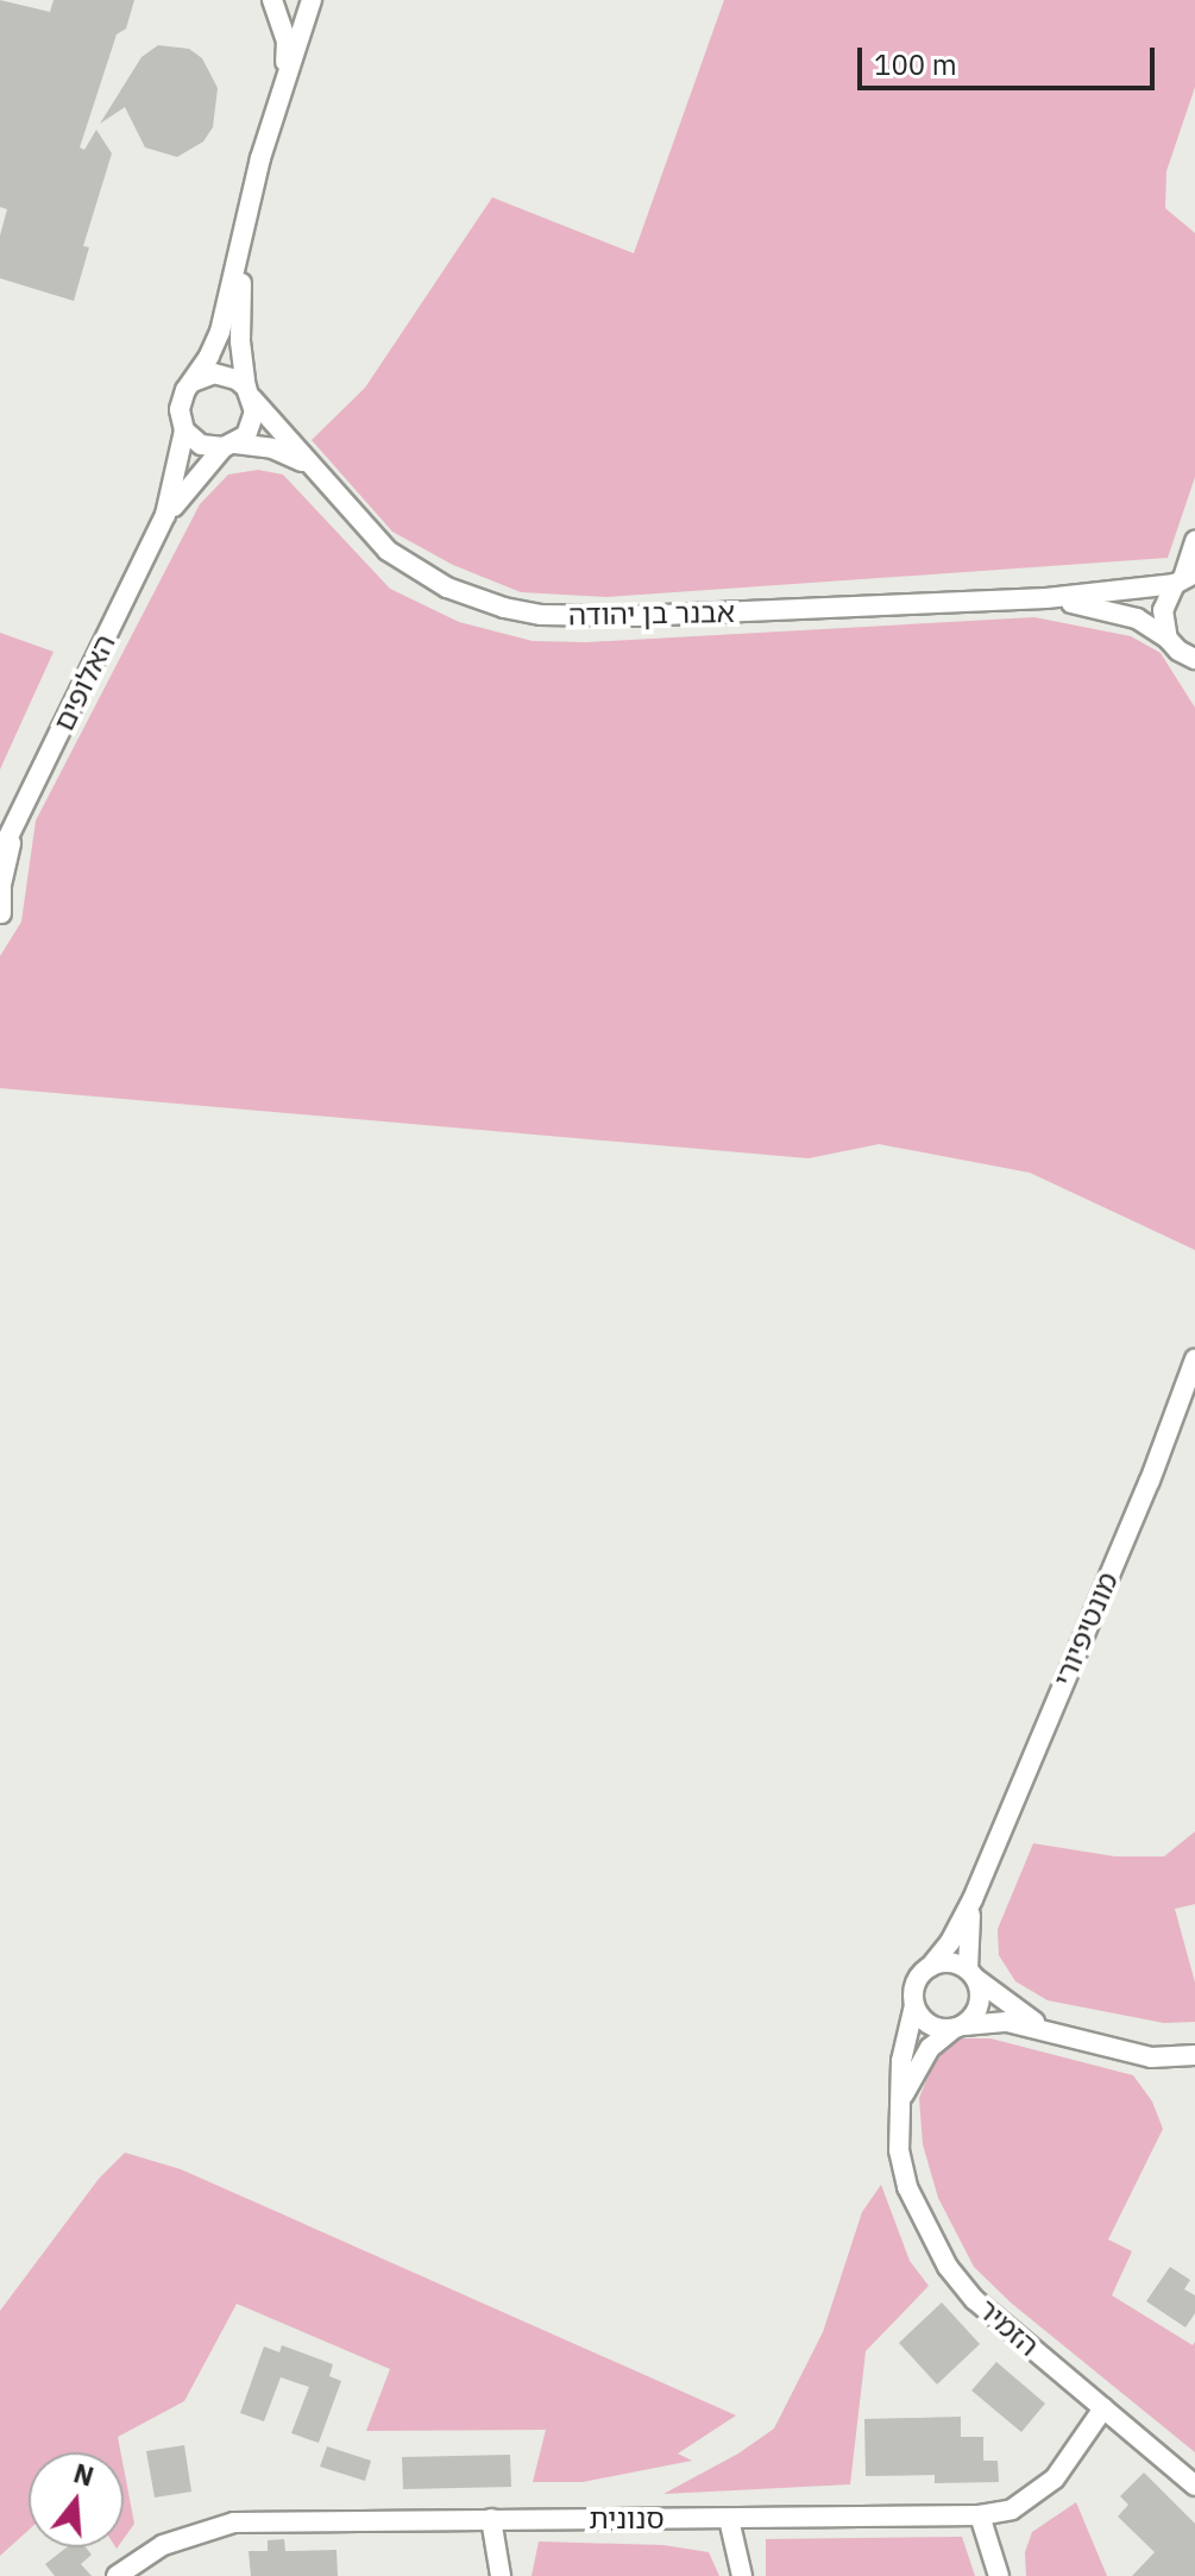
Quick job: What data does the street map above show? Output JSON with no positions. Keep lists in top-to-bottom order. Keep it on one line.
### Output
{"streets":{"street":["אבנר בן יהודה","האלופים","מונטיפיורי","הזמיר","סנונית"]},"crossings":[["אבנר בן יהודה","האלופים"],["מונטיפיורי","הזמיר"],["הזמיר","סנונית"]],"scale_bar":"100 m","north":"top"}
